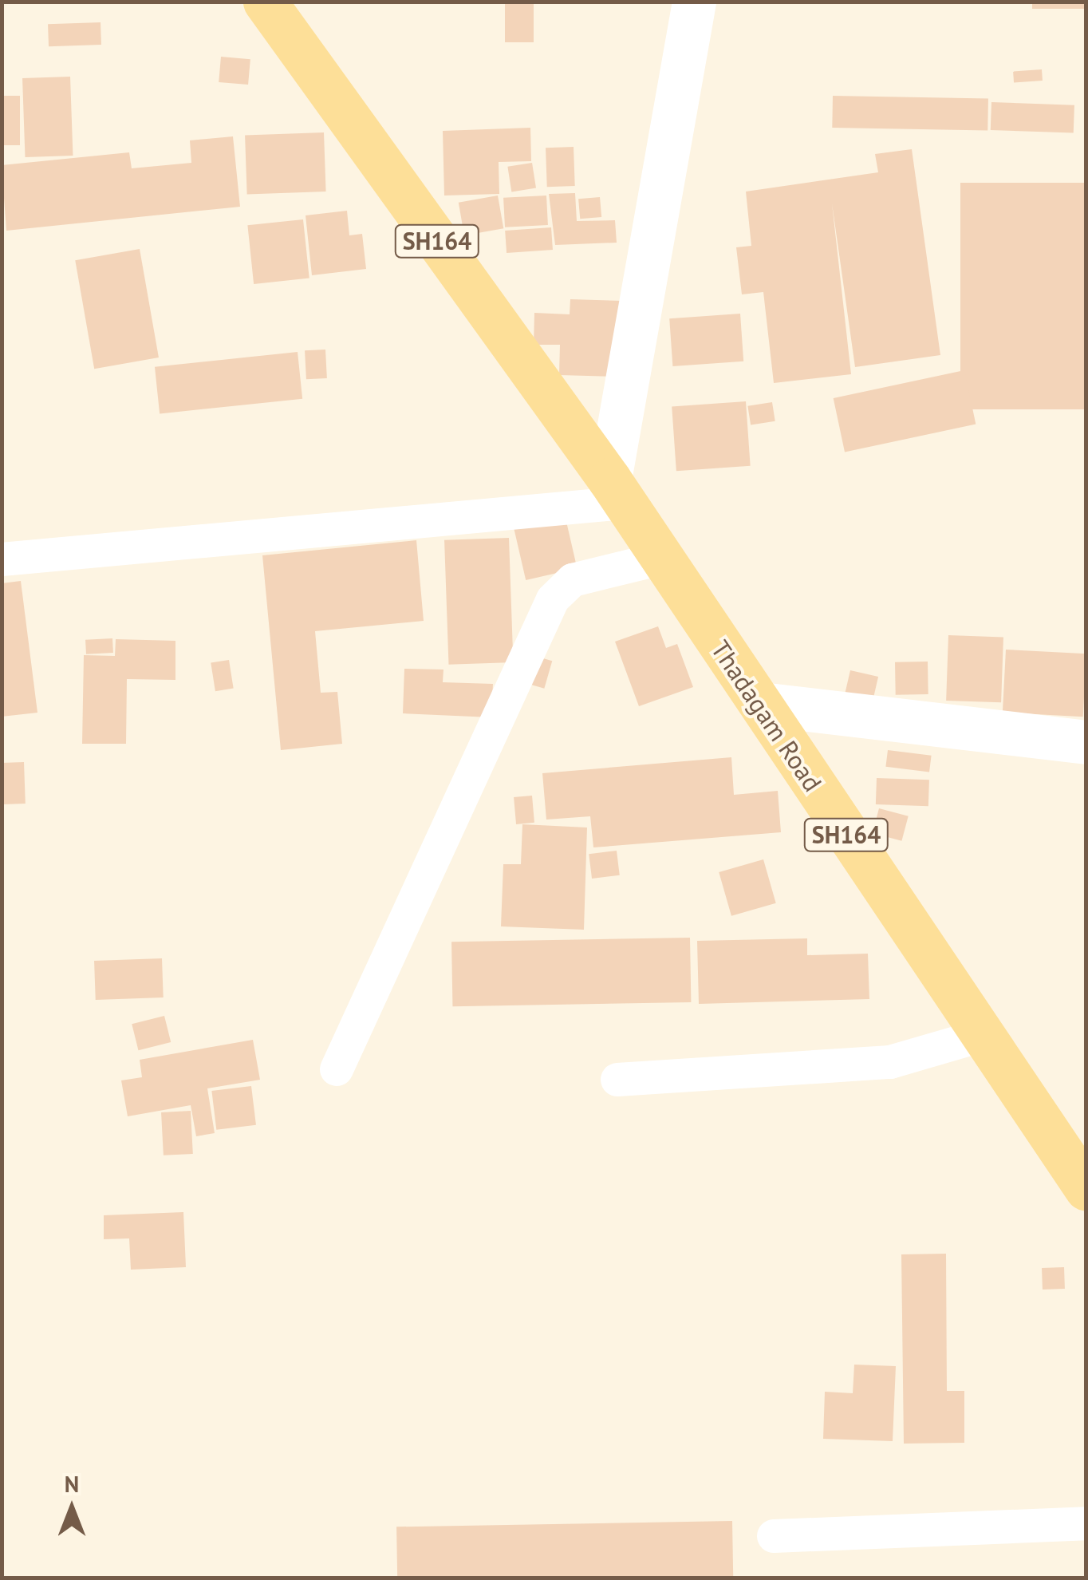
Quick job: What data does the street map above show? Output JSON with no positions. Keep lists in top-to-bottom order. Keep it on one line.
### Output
{"streets":{"main road":["SH164","Thadagam Road"]},"crossings":[["SH164","Thadagam Road"]],"north":"top"}
